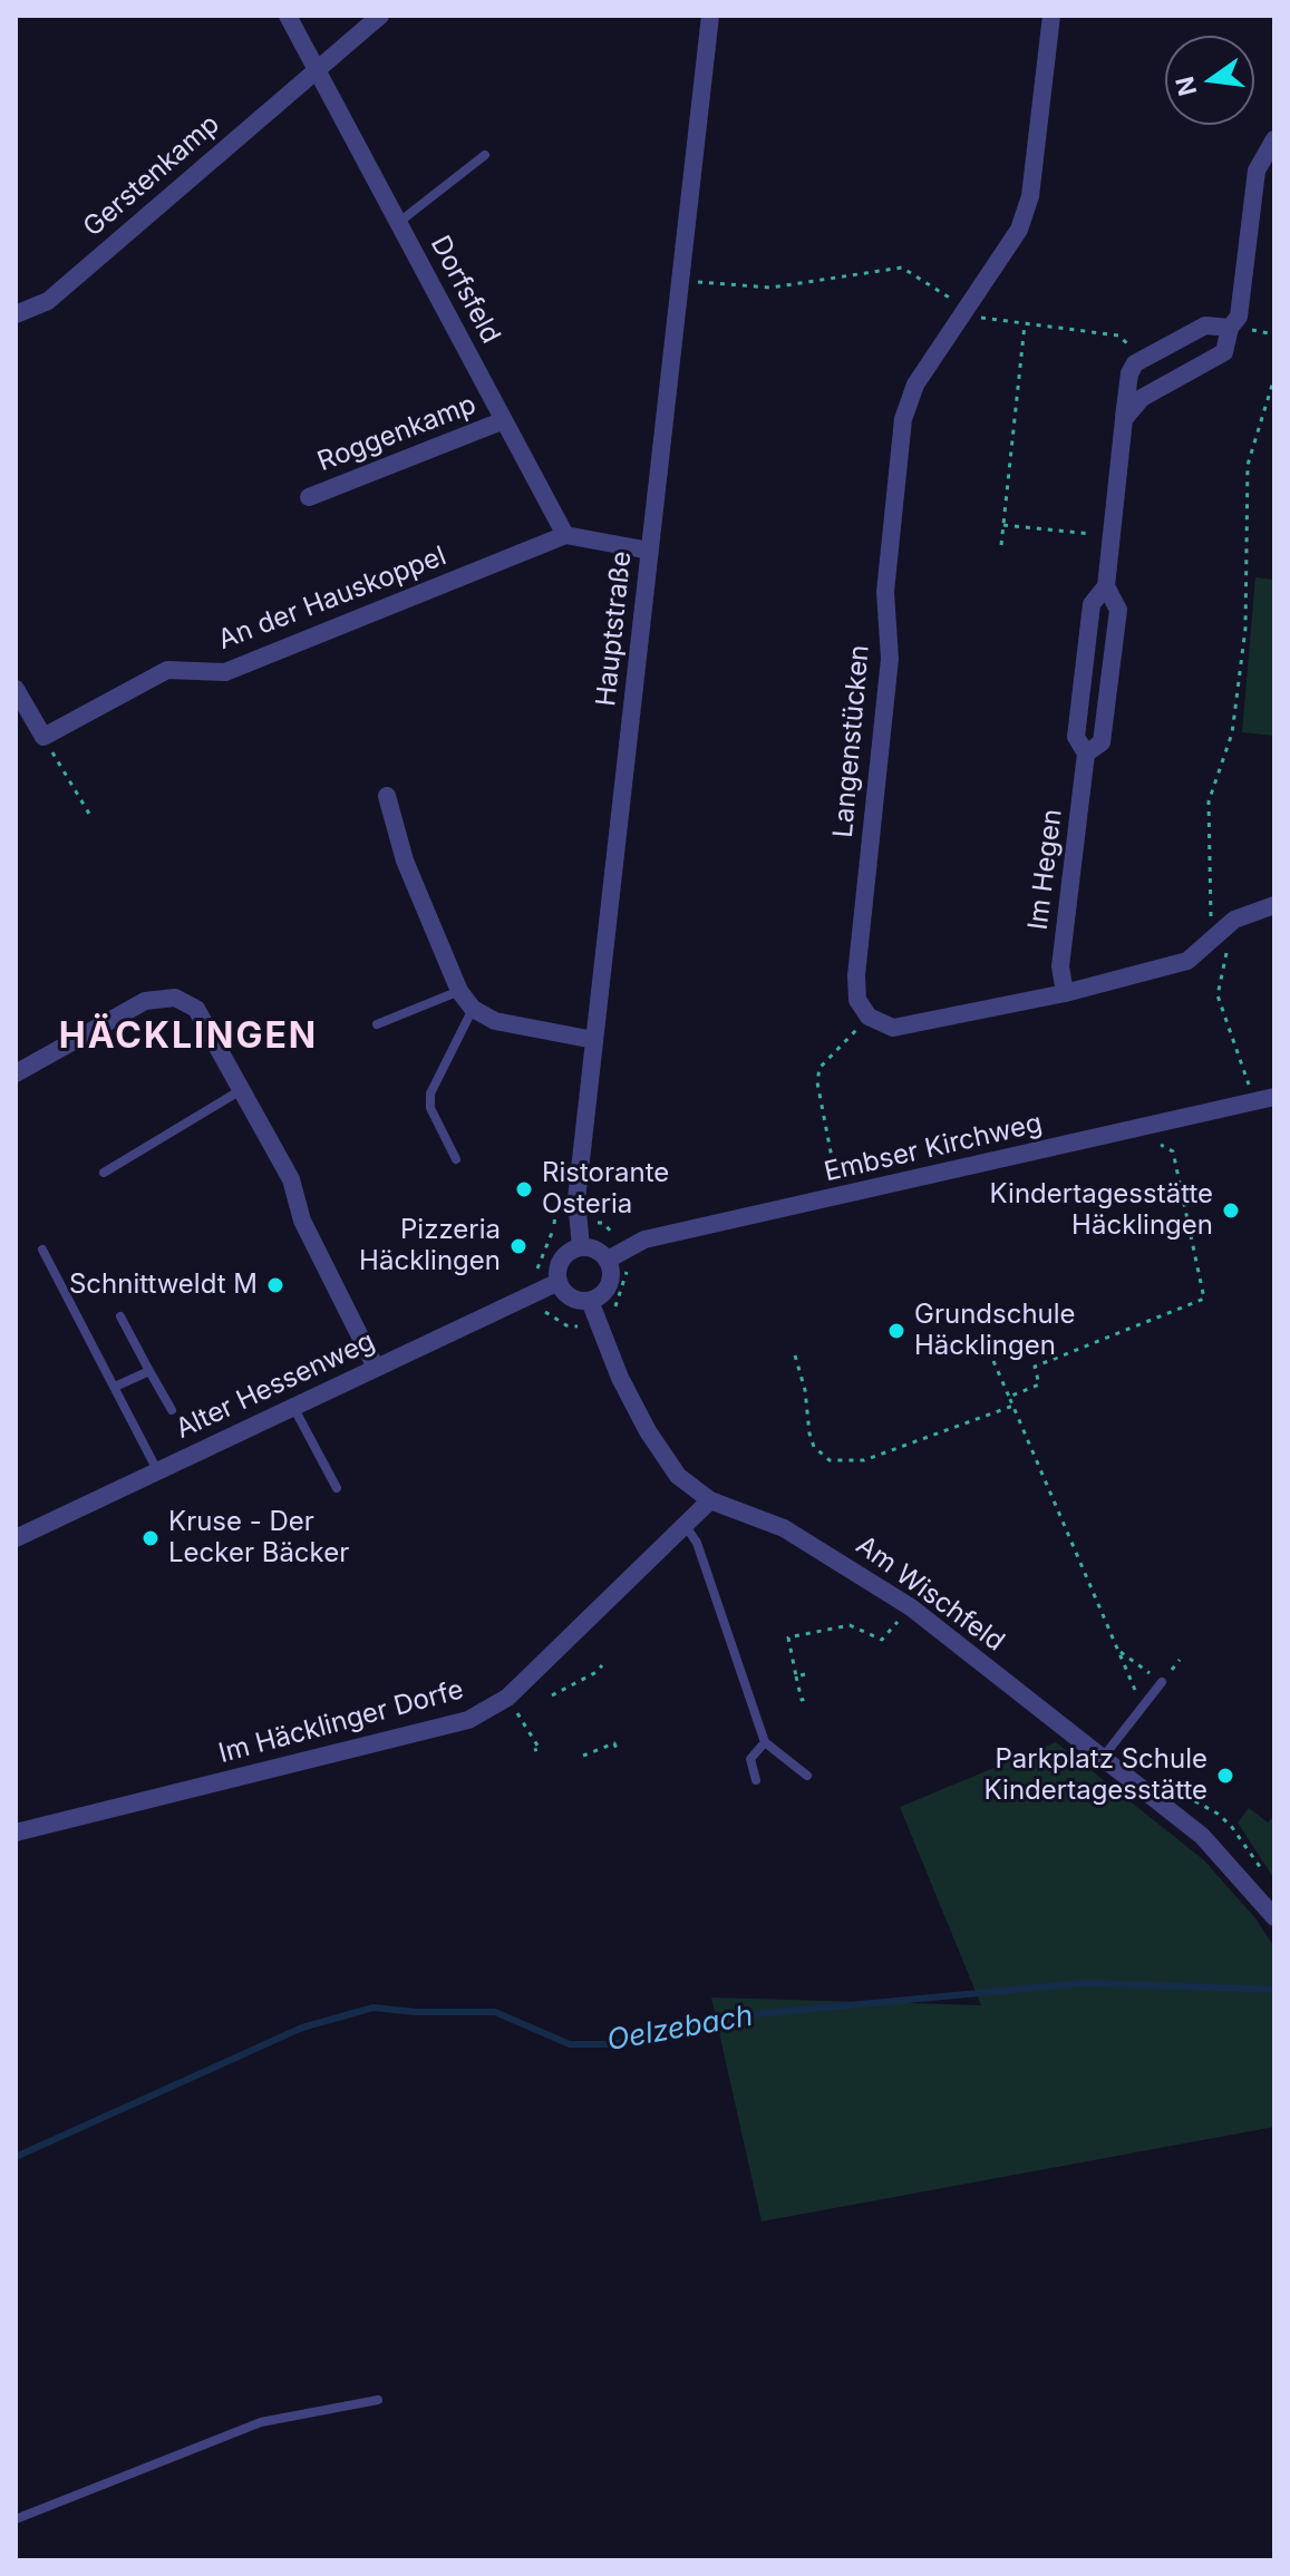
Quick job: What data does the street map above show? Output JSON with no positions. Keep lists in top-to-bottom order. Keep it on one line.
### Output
{"streets":{"street":["Gerstenkamp","Dorfsfeld","Roggenkamp","An der Hauskoppel","Hauptstraße","Langenstücken","Im Hegen","Embser Kirchweg","Alter Hessenweg","Am Wischfeld","Im Häcklinger Dorfe"]},"crossings":[["Gerstenkamp","Dorfsfeld"],["Dorfsfeld","Roggenkamp"],["Dorfsfeld","An der Hauskoppel"],["Hauptstraße","Embser Kirchweg"],["Hauptstraße","Alter Hessenweg"],["Hauptstraße","Am Wischfeld"],["Embser Kirchweg","Alter Hessenweg"],["Embser Kirchweg","Am Wischfeld"],["Alter Hessenweg","Am Wischfeld"],["Am Wischfeld","Im Häcklinger Dorfe"]],"districts":["HÄCKLINGEN"],"water":["Oelzebach"],"places":["Ristorante Osteria","Kindertagesstätte Häcklingen","Pizzeria Häcklingen","Schnittweldt M","Grundschule Häcklingen","Kruse - Der Lecker Bäcker","Parkplatz Schule Kindertagesstätte"],"north":"left"}
